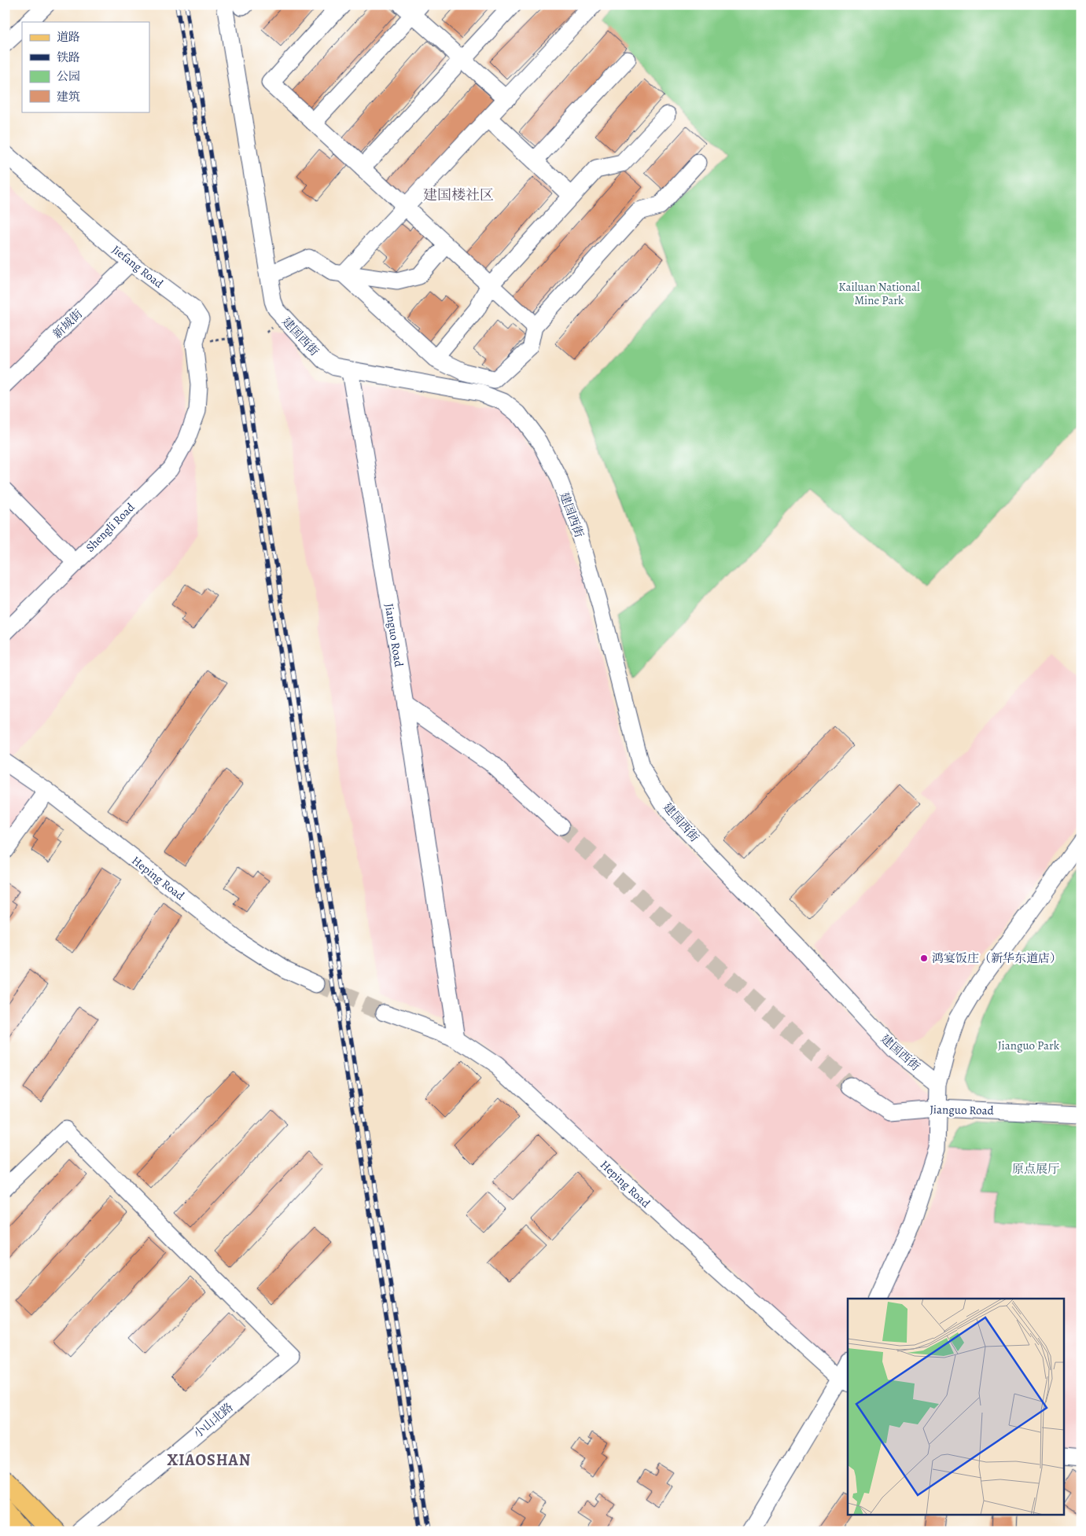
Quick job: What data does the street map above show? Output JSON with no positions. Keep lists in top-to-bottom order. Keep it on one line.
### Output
{"streets":{"street":["Jiefang Road","新城街","建国西街","Shengli Road","Jianguo Road","Heping Road","小山北路"]},"crossings":[["Jiefang Road","新城街"],["Jiefang Road","Shengli Road"],["建国西街","Jianguo Road"],["Jianguo Road","Heping Road"]],"districts":["建国楼社区","XIAOSHAN"],"parks":["Kailuan National Mine Park","Jianguo Park","原点展厅"],"places":["鸿宴饭庄（新华东道店）"],"legend":["道路","铁路","公园","建筑"]}
